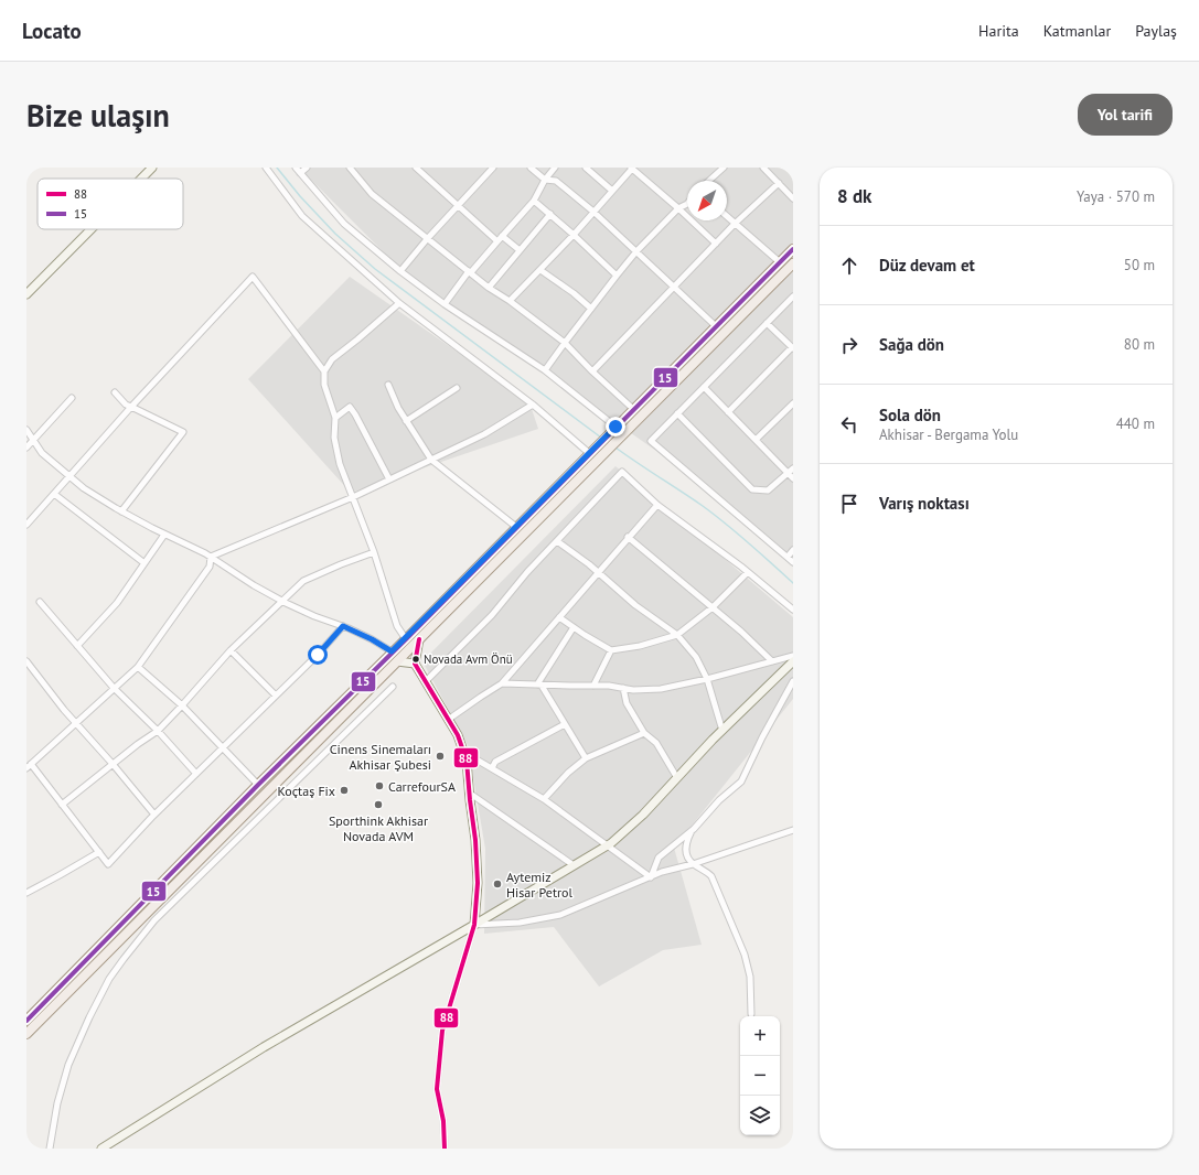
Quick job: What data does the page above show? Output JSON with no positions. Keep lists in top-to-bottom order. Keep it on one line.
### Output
{"places":["Novada Avm Önü","Cinens Sinemaları Akhisar Şubesi","CarrefourSA","Koçtaş Fix","Sporthink Akhisar Novada AVM","Aytemiz Hisar Petrol"],"lines":["transit line 15","transit line 88"],"legend":["88","15"],"north":"bottom left","page":{"header":"Locato","nav":["Harita","Katmanlar","Paylaş"],"buttons":"Yol tarifi","title":"Bize ulaşın","heading":["8 dk","Yaya · 570 m"],"list":[["Düz devam et","50 m"],["Sağa dön","80 m"],["Sola dön","Akhisar - Bergama Yolu","440 m"],"Varış noktası"],"map_buttons":["+","−"]}}
